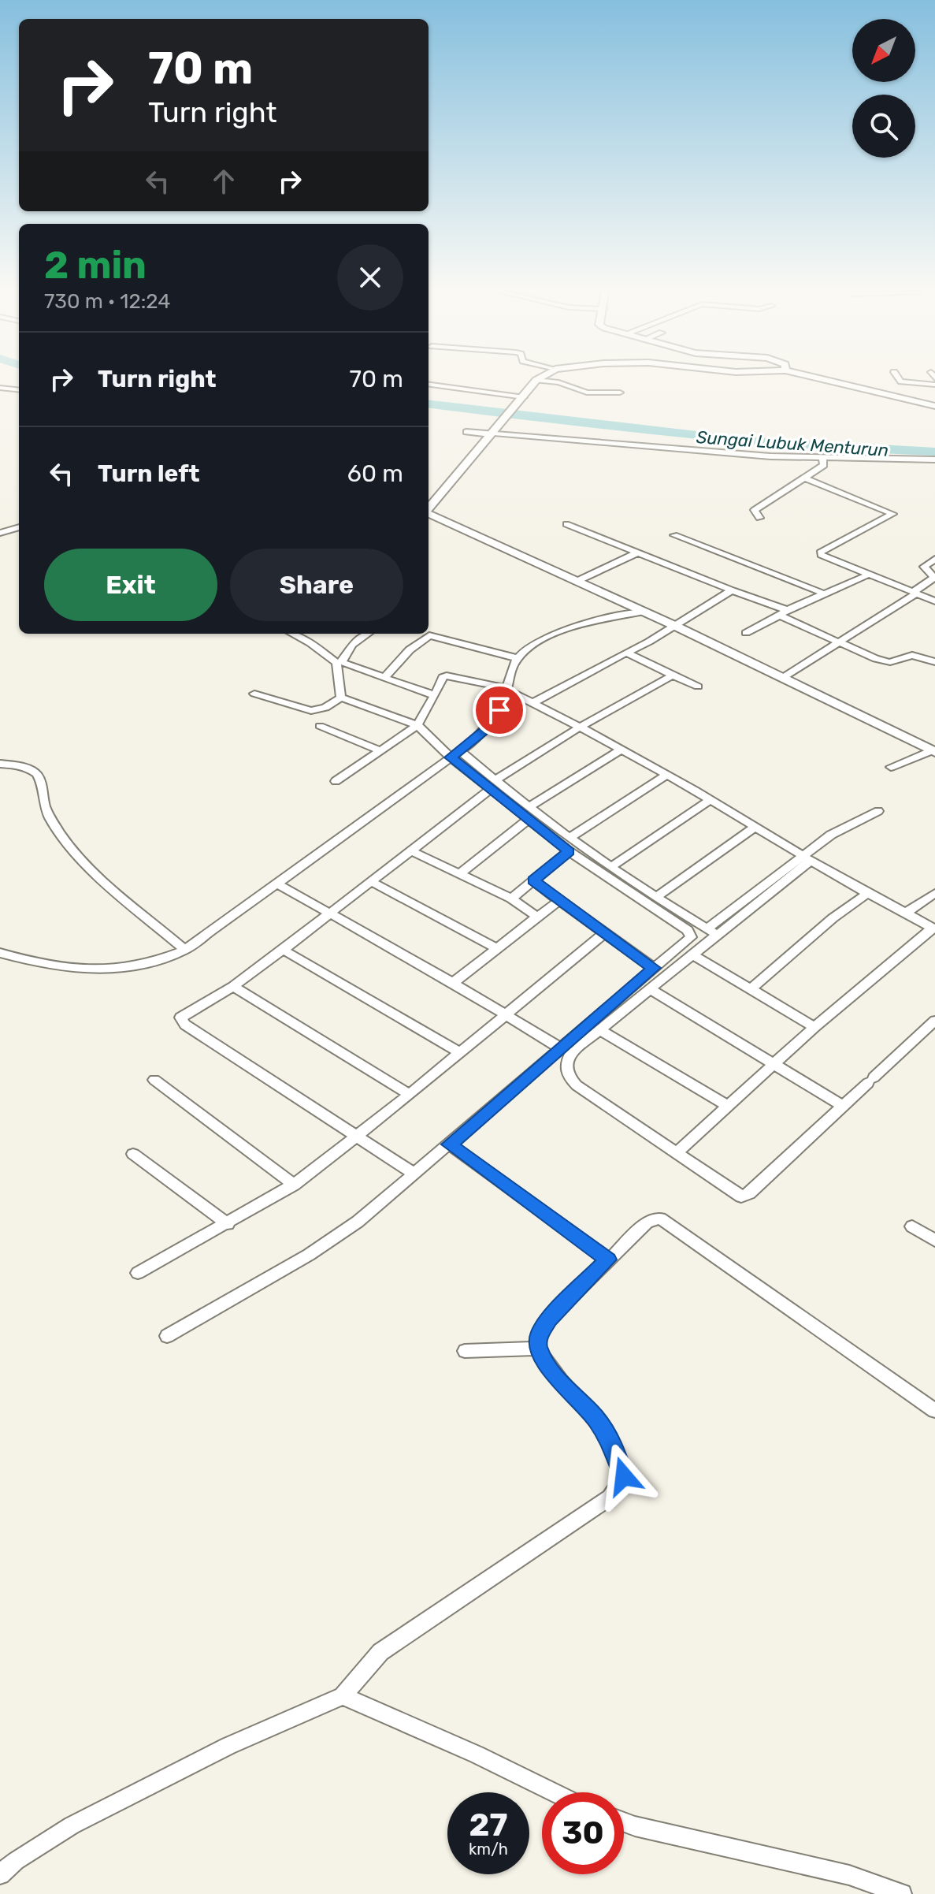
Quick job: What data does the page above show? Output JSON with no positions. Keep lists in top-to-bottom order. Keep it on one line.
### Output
{"water":["Sungai Lubuk Menturun"],"north":"bottom left","page":{"turn":["70 m","Turn right"],"heading":["2 min","730 m · 12:24"],"list":[{"name":"Turn right","value":"70 m"},{"name":"Turn left","value":"60 m"}],"buttons":["Exit","Share"],"speed":"27 km/h","limit":"30"}}
